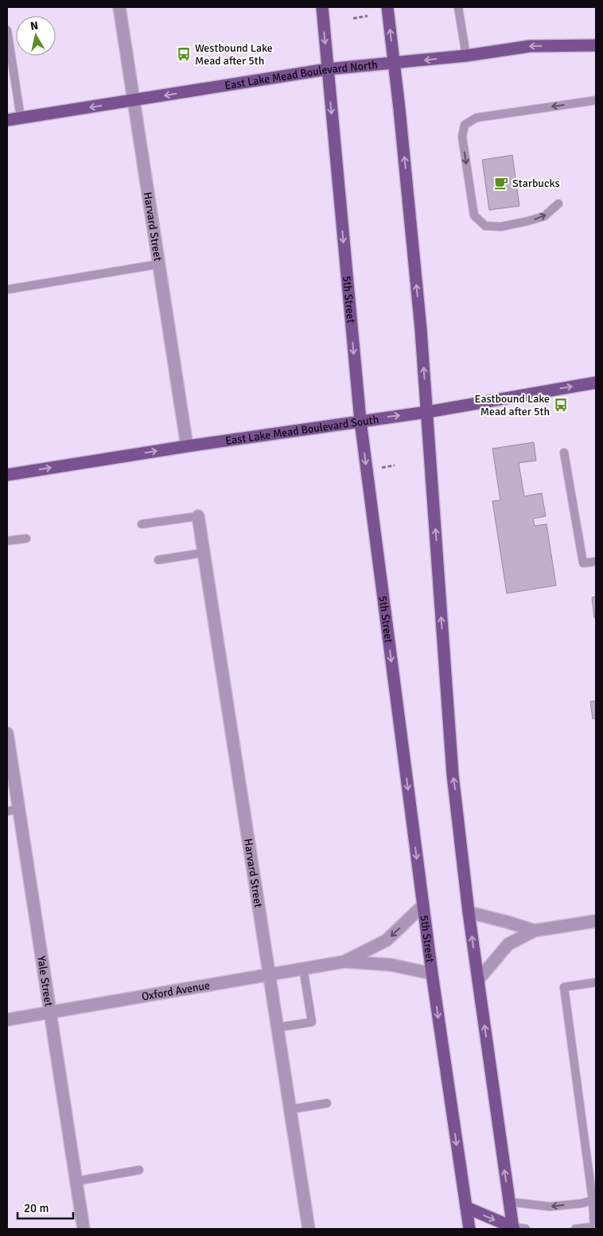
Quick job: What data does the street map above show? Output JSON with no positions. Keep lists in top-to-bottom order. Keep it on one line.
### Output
{"streets":{"main road":["East Lake Mead Boulevard North","5th Street","East Lake Mead Boulevard South"],"street":["Harvard Street","Yale Street","Oxford Avenue"]},"crossings":[["East Lake Mead Boulevard North","Harvard Street"],["East Lake Mead Boulevard North","5th Street"],["Harvard Street","East Lake Mead Boulevard South"],["Harvard Street","Oxford Avenue"],["5th Street","East Lake Mead Boulevard South"],["5th Street","Oxford Avenue"],["Yale Street","Oxford Avenue"]],"one_way":["East Lake Mead Boulevard North","East Lake Mead Boulevard South"],"places":{"bus stop":["Westbound Lake Mead after 5th","Eastbound Lake Mead after 5th"],"cafe":["Starbucks"]},"scale_bar":"20 m","north":"top"}
